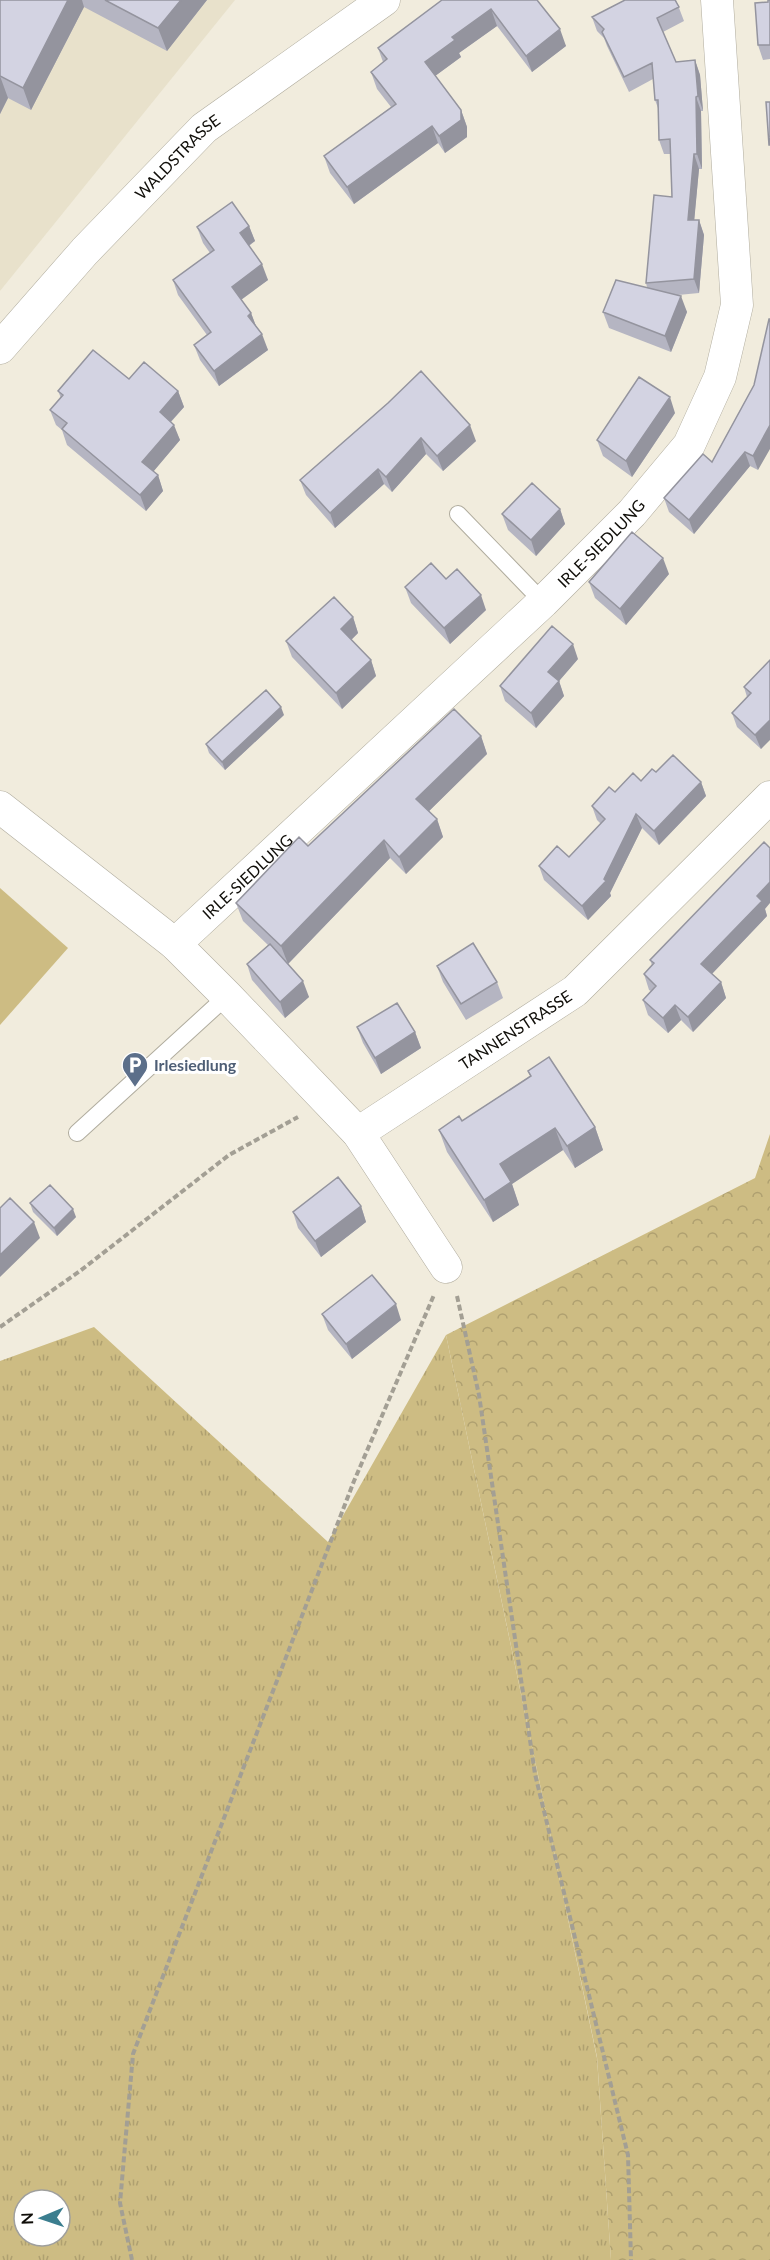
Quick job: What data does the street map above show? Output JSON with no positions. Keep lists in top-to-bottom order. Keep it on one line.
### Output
{"streets":{"street":["WALDSTRASSE","IRLE-SIEDLUNG","TANNENSTRASSE"]},"places":{"parking":["Irlesiedlung"]},"north":"left"}
